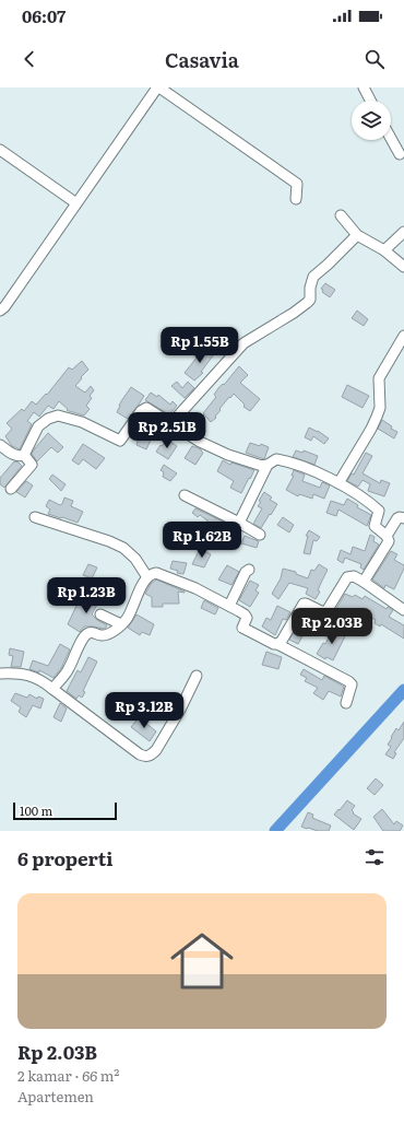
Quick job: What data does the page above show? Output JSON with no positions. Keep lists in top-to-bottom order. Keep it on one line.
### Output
{"scale_bar":"100 m","page":{"status":"06:07","header":"Casavia","price":["Rp 1.55B","Rp 2.51B","Rp 1.62B","Rp 1.23B","Rp 2.03B","Rp 3.12B"],"scale":"100 m","heading":"6 properti","list":[{"name":"Rp 2.03B","note":"2 kamar · 66 m² · Apartemen"}]}}
